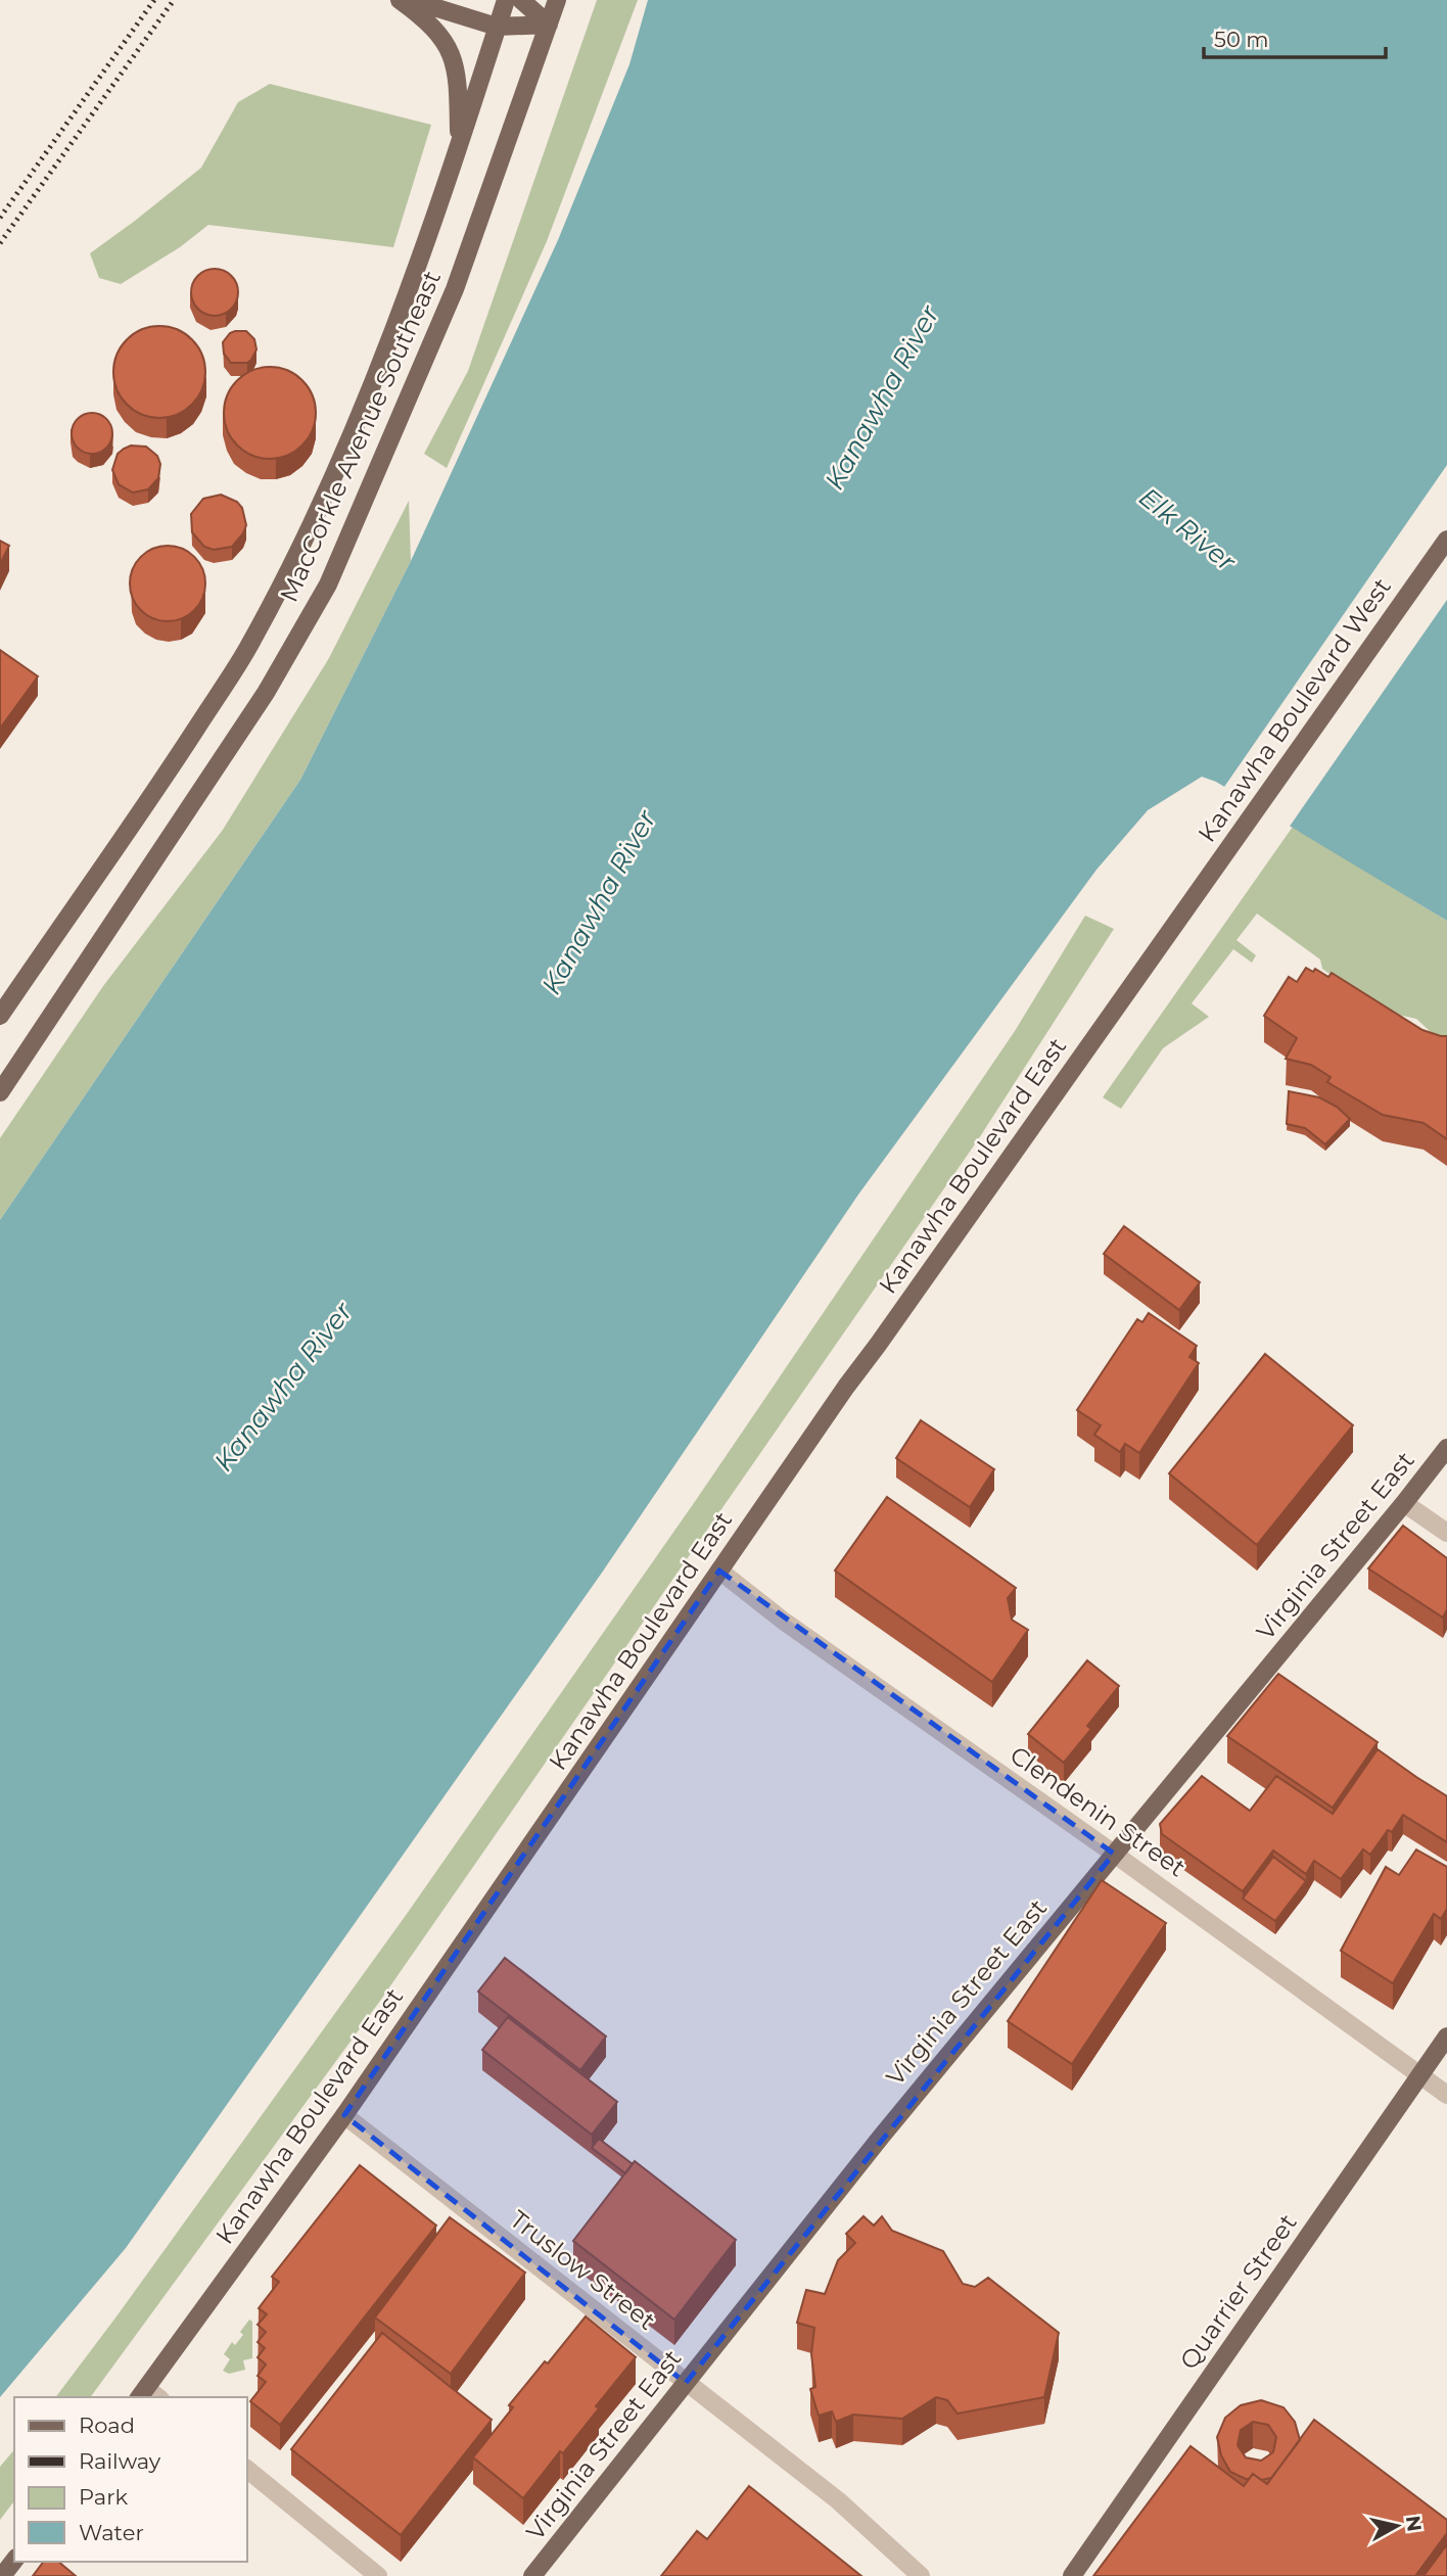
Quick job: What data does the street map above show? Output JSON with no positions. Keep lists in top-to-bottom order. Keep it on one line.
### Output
{"streets":{"main road":["MacCorkle Avenue Southeast","Kanawha Boulevard West","Kanawha Boulevard East","Virginia Street East","Quarrier Street"],"street":["Clendenin Street","Truslow Street"]},"crossings":[["Kanawha Boulevard West","Kanawha Boulevard East"],["Kanawha Boulevard East","Clendenin Street"],["Kanawha Boulevard East","Truslow Street"],["Virginia Street East","Clendenin Street"],["Virginia Street East","Truslow Street"],["Clendenin Street","Quarrier Street"]],"water":["Kanawha River","Elk River"],"legend":["Road","Railway","Park","Water"],"scale_bar":"50 m","north":"right"}
